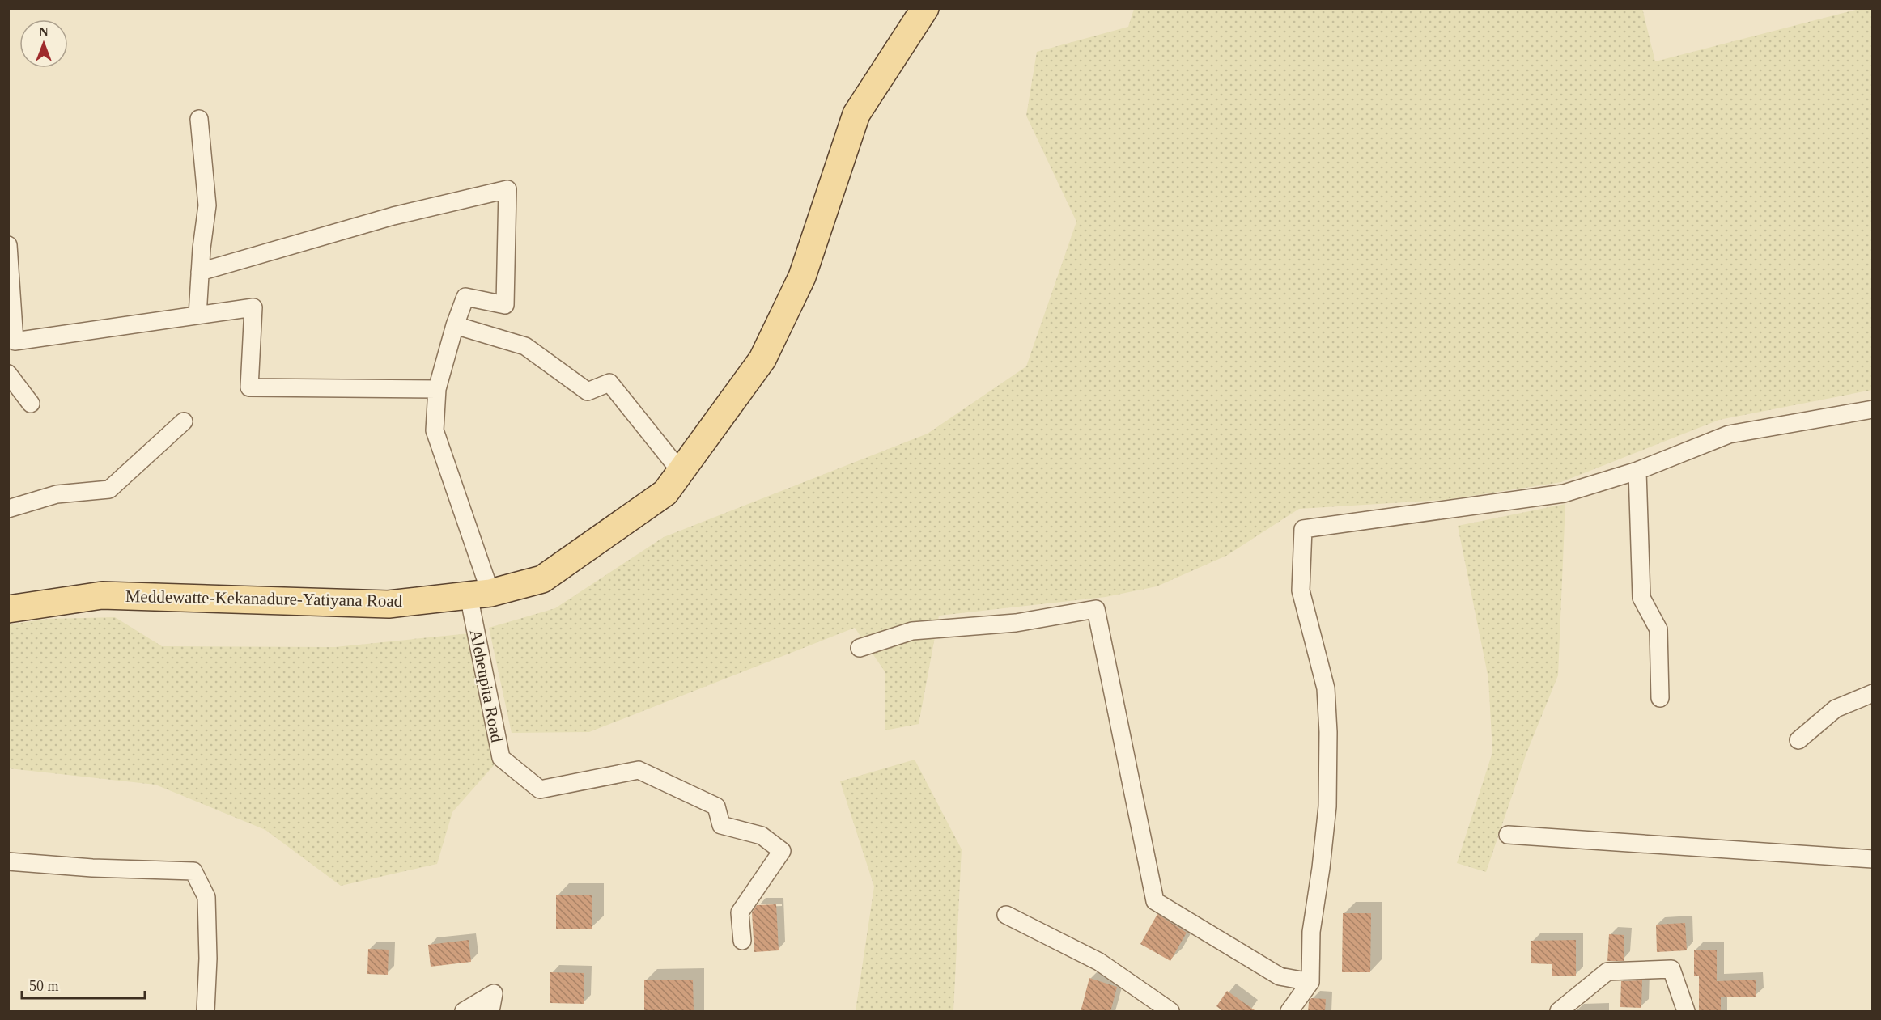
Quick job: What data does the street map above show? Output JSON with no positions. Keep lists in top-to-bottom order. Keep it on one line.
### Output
{"streets":{"main road":["Meddewatte-Kekanadure-Yatiyana Road"],"street":["Alehenpita Road"]},"crossings":[["Meddewatte-Kekanadure-Yatiyana Road","Alehenpita Road"]],"scale_bar":"50 m","north":"top"}
